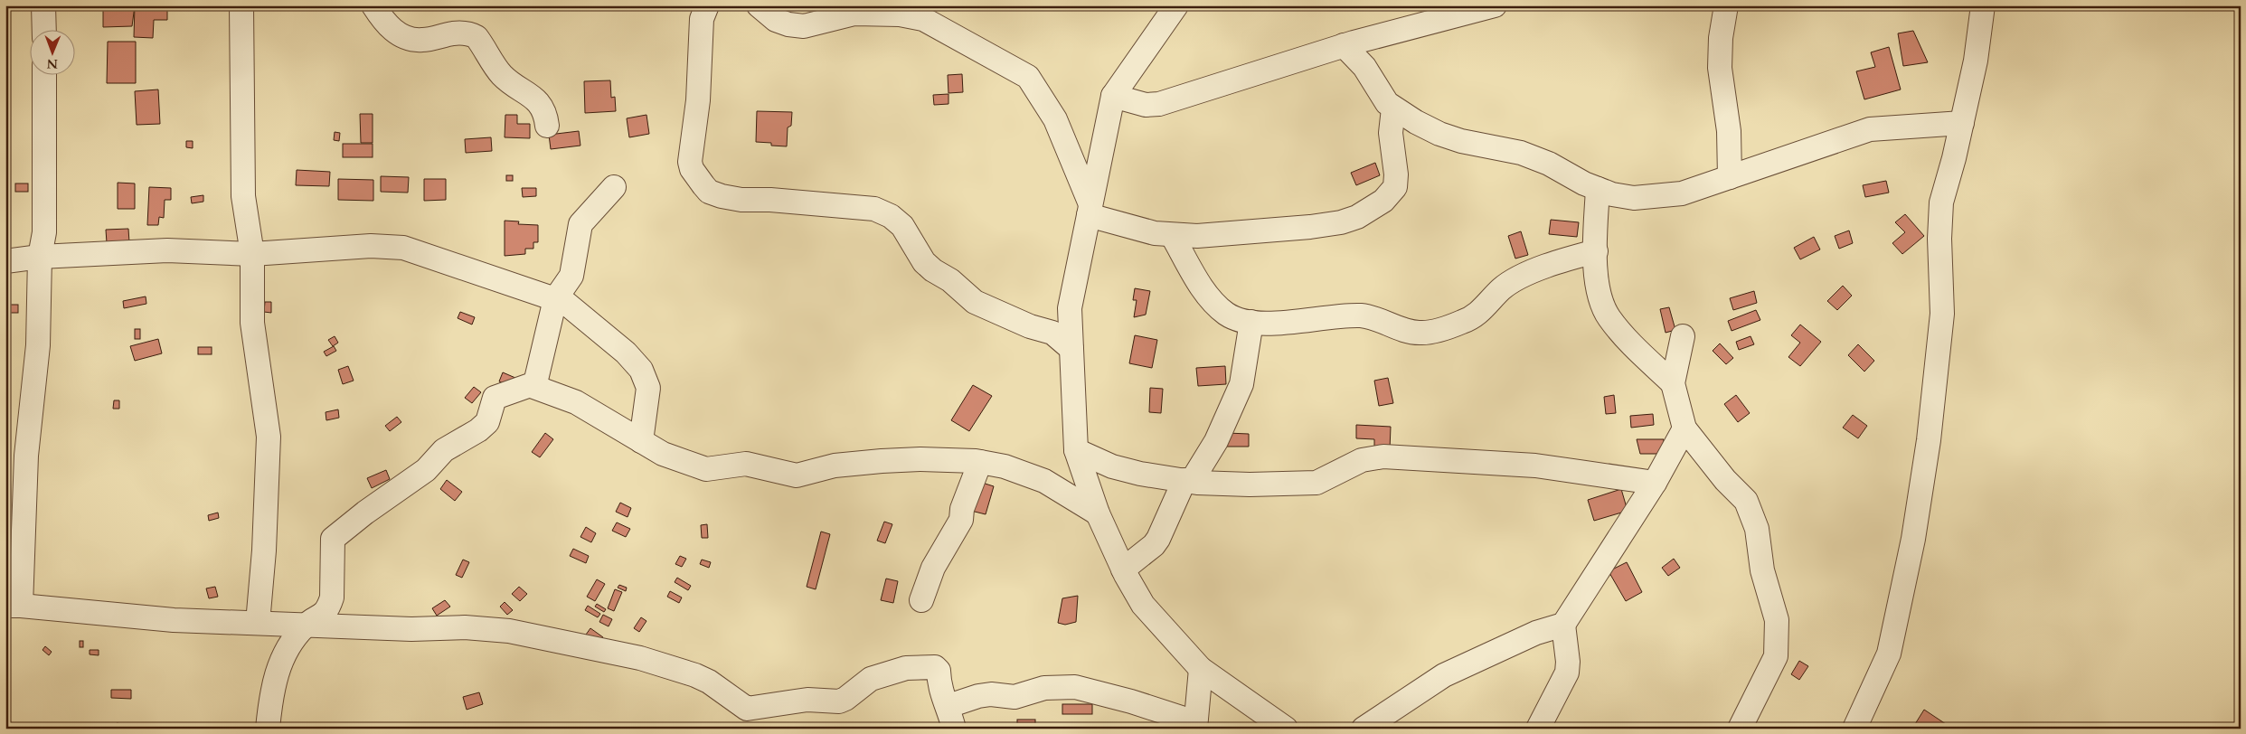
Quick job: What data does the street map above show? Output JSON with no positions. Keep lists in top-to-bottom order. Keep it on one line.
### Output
{"north":"bottom"}
